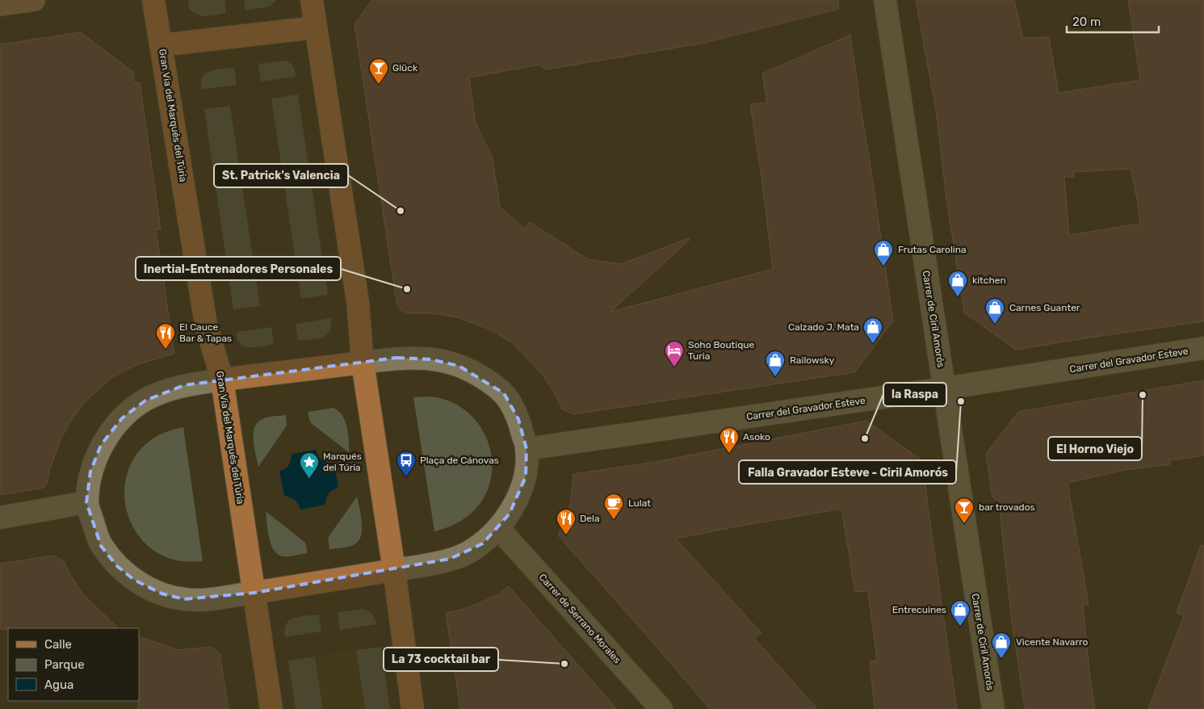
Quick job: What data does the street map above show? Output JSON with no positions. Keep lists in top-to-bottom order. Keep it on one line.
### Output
{"streets":{"main road":["Gran Via del Marqués del Túria"],"street":["Carrer de Ciril Amorós","Carrer del Gravador Esteve","Carrer de Serrano Morales"]},"crossings":[["Carrer de Ciril Amorós","Carrer del Gravador Esteve"]],"places":{"bar":["Glück","bar trovados"],"other":["St. Patrick's Valencia","Inertial-Entrenadores Personales","El Horno Viejo","Falla Gravador Esteve - Ciril Amorós","la Raspa","La 73 cocktail bar"],"shop":["Frutas Carolina","kitchen","Carnes Guanter","Calzado J. Mata","Railowsky","Entrecuines","Vicente Navarro"],"restaurant":["El Cauce Bar & Tapas","Asoko","Dela"],"hotel":["Soho Boutique Turia"],"bus stop":["Plaça de Cánovas"],"place":["Marqués del Túria"],"cafe":["Lulat"]},"legend":["Calle","Parque","Agua"],"scale_bar":"20 m"}
